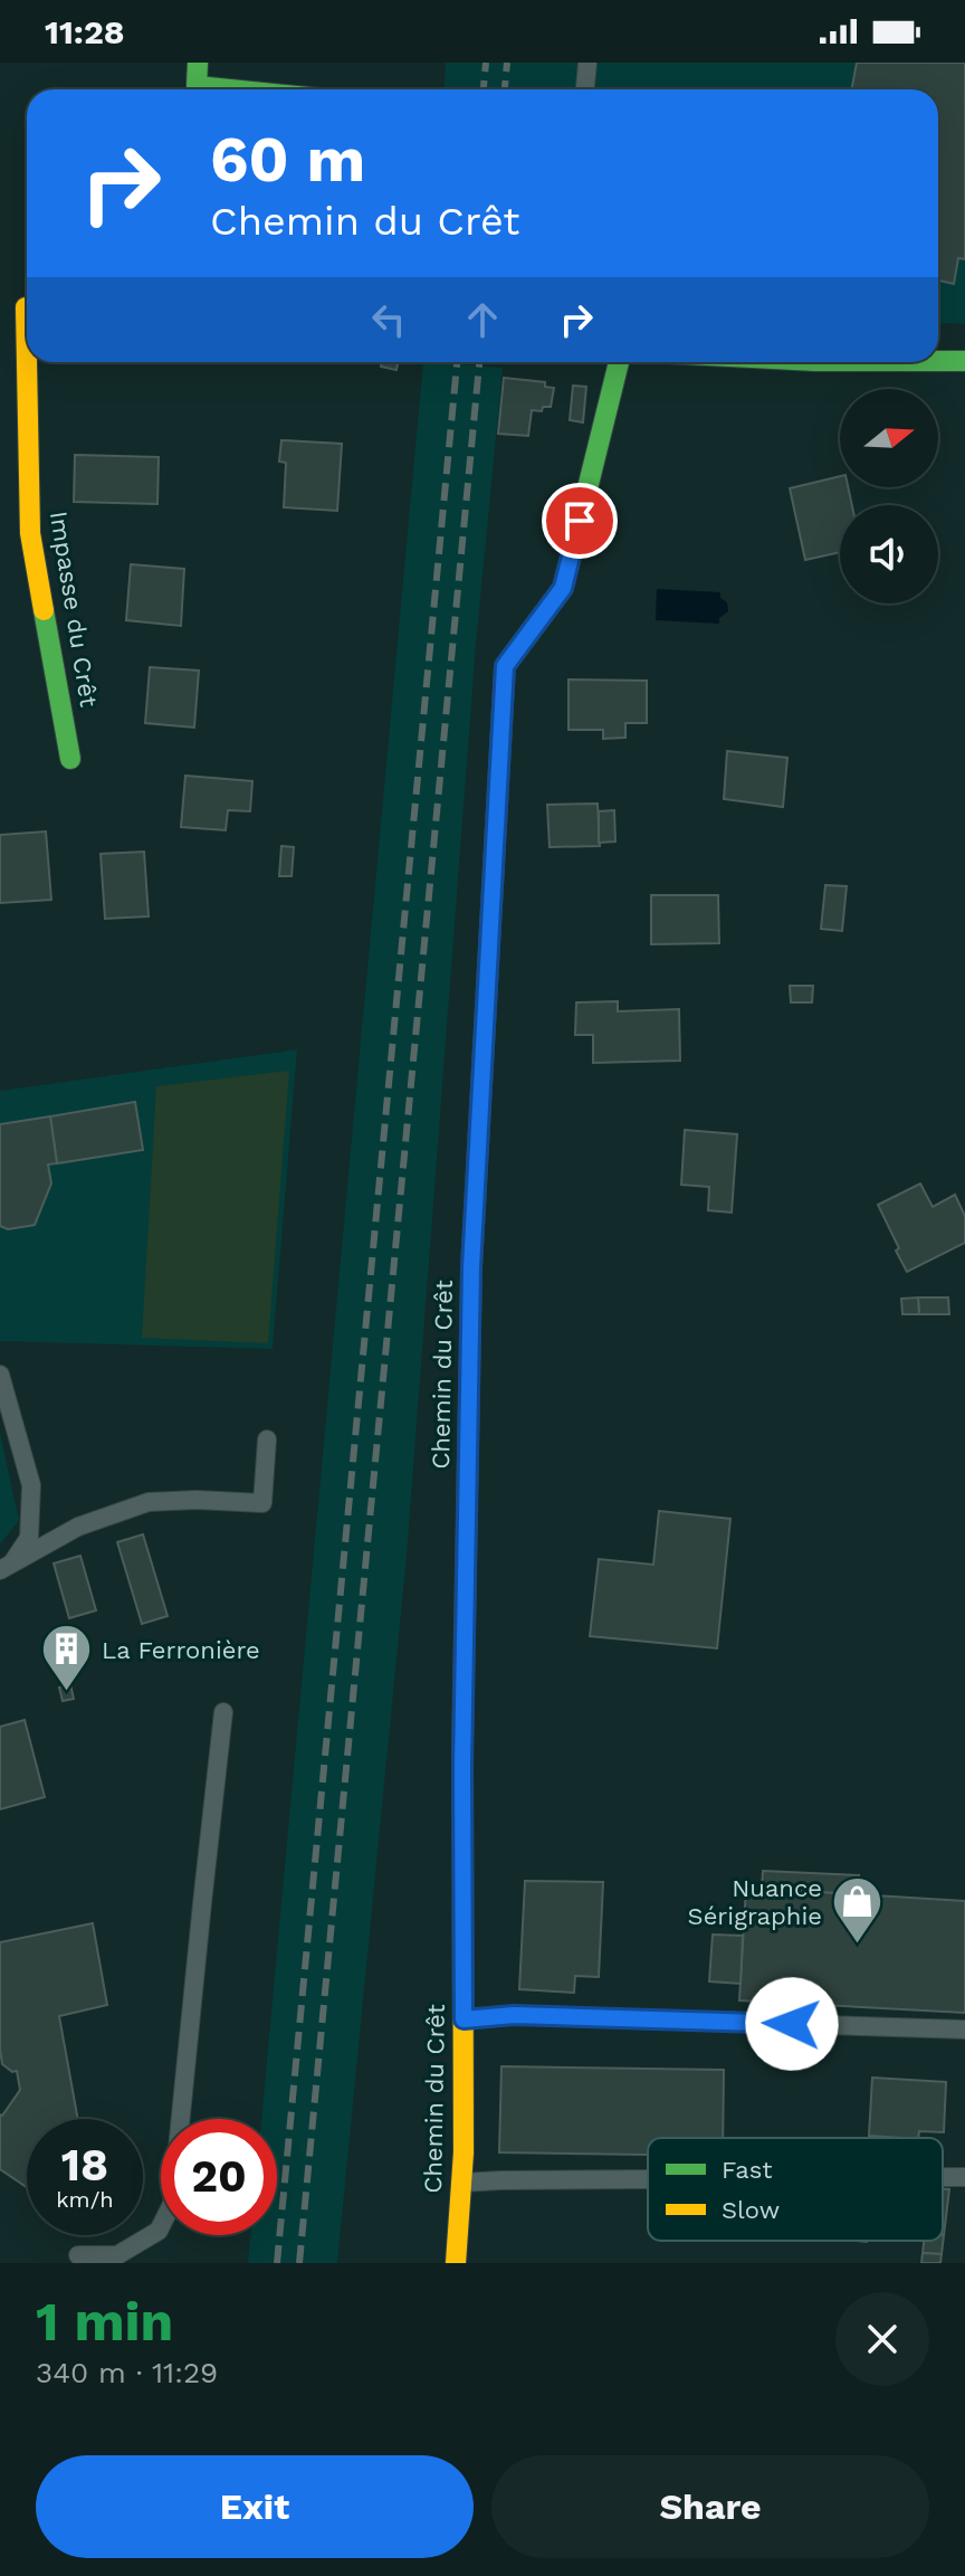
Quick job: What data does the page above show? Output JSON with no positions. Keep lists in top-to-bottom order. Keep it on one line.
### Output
{"streets":{"street":["Impasse du Crêt","Chemin du Crêt"]},"places":{"building":["La Ferronière"],"shop":["Nuance Sérigraphie"]},"legend":["Fast","Slow"],"north":"right","page":{"status":"11:28","turn":["60 m","Chemin du Crêt"],"speed":"18 km/h","limit":"20","heading":["1 min","340 m · 11:29"],"buttons":["Exit","Share"]}}
